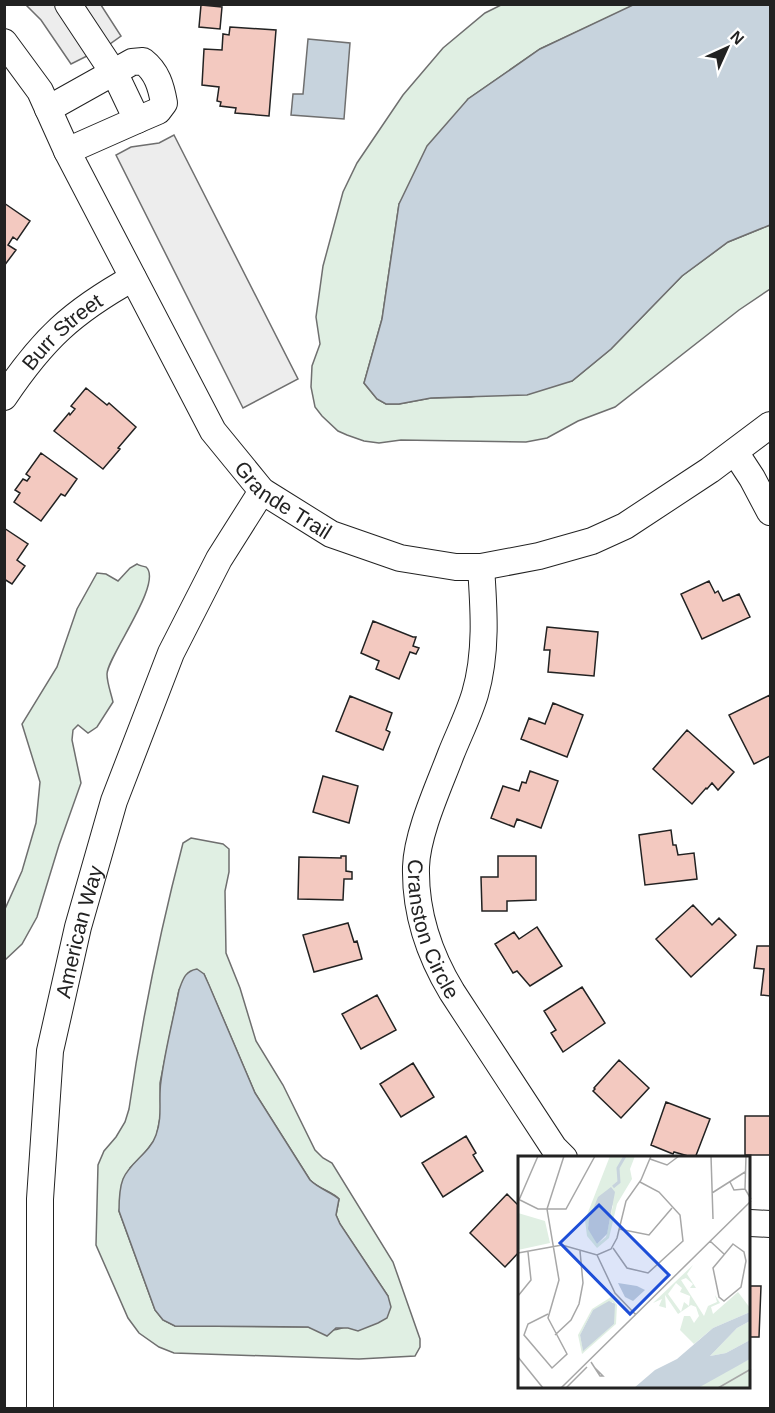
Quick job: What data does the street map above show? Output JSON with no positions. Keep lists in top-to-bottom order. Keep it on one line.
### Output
{"streets":{"street":["Burr Street","Grande Trail","Cranston Circle","American Way"]},"crossings":[["Burr Street","Grande Trail"],["Grande Trail","Cranston Circle"],["Grande Trail","American Way"]],"north":"top right"}
